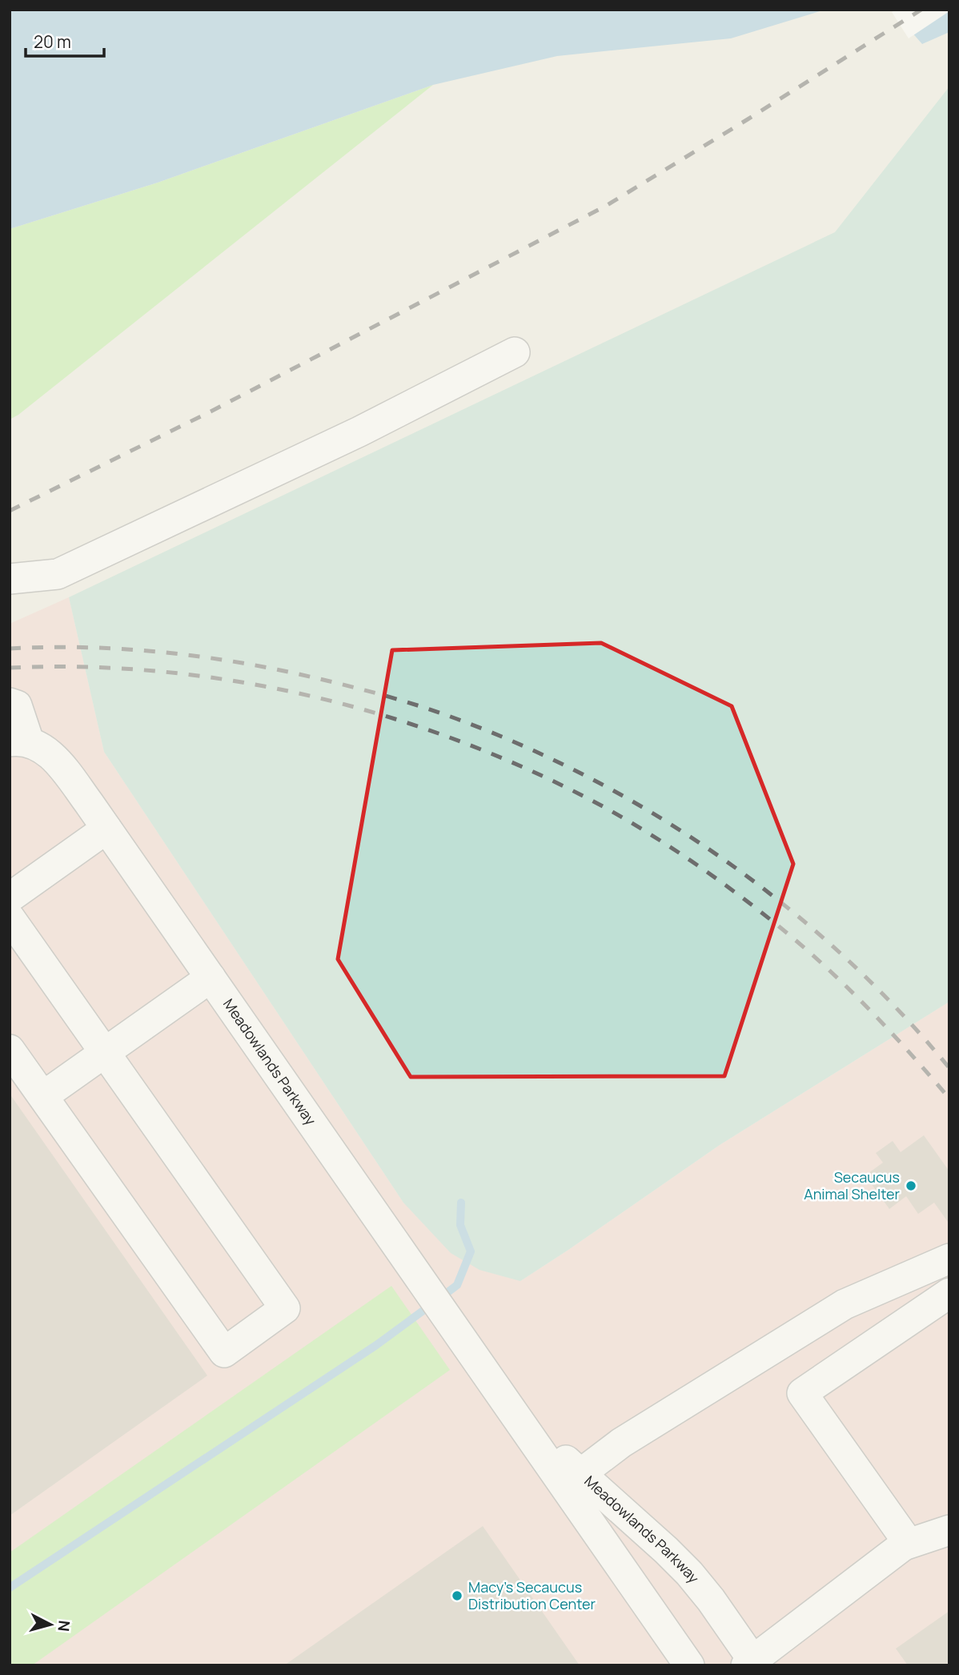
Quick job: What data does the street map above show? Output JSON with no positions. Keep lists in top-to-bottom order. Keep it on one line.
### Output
{"streets":{"street":["Meadowlands Parkway"]},"places":["Secaucus Animal Shelter","Macy's Secaucus Distribution Center"],"scale_bar":"20 m","north":"right"}
